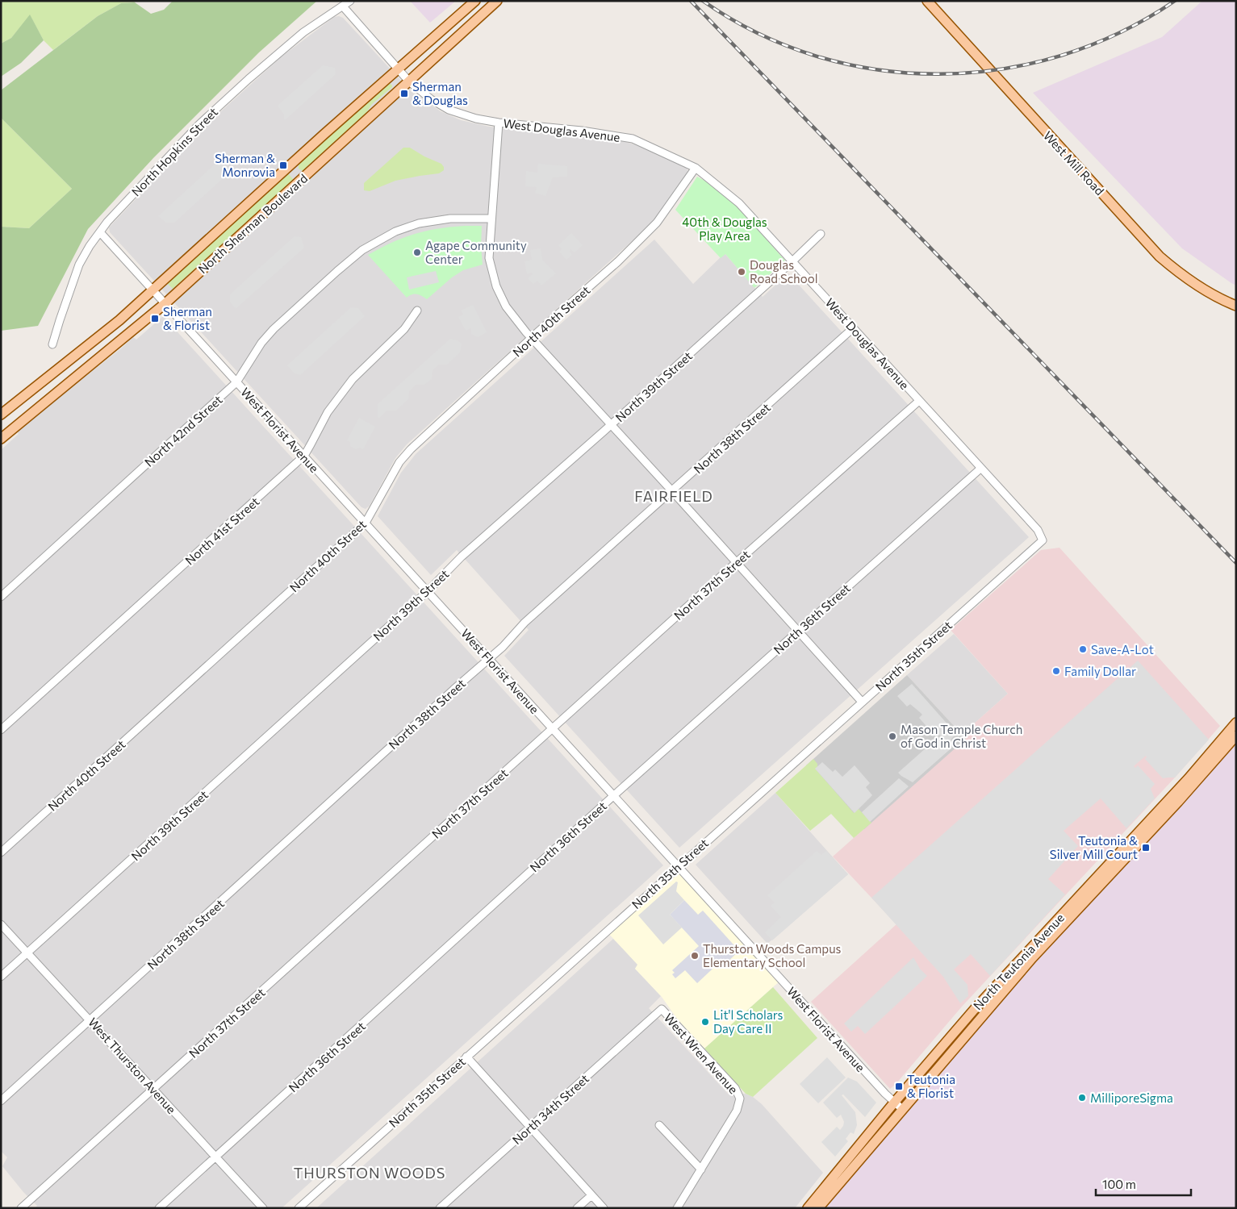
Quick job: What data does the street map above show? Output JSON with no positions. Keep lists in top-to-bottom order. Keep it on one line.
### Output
{"streets":{"main road":["West Mill Road","North Sherman Boulevard","North Teutonia Avenue"],"street":["West Douglas Avenue","North Hopkins Street","North 40th Street","North 39th Street","West Florist Avenue","North 42nd Street","North 38th Street","North 41st Street","North 37th Street","North 36th Street","North 35th Street","West Wren Avenue","West Thurston Avenue","North 34th Street"]},"crossings":[["West Douglas Avenue","North Hopkins Street"],["West Douglas Avenue","North Sherman Boulevard"],["West Douglas Avenue","North 40th Street"],["West Douglas Avenue","North 39th Street"],["West Douglas Avenue","North 38th Street"],["West Douglas Avenue","North 37th Street"],["West Douglas Avenue","North 36th Street"],["West Douglas Avenue","North 35th Street"],["North Hopkins Street","West Florist Avenue"],["North Sherman Boulevard","West Florist Avenue"],["North 40th Street","West Florist Avenue"],["North 39th Street","West Florist Avenue"],["North 39th Street","West Thurston Avenue"],["West Florist Avenue","North 42nd Street"],["West Florist Avenue","North 38th Street"],["West Florist Avenue","North 41st Street"],["West Florist Avenue","North 37th Street"],["West Florist Avenue","North 36th Street"],["West Florist Avenue","North 35th Street"],["West Florist Avenue","North Teutonia Avenue"],["North 38th Street","West Thurston Avenue"],["North 37th Street","West Thurston Avenue"],["North 36th Street","West Thurston Avenue"],["West Wren Avenue","North 34th Street"]],"districts":["FAIRFIELD","THURSTON WOODS"],"parks":["40th & Douglas Play Area"],"places":{"transit":["Sherman & Douglas","Sherman & Monrovia","Sherman & Florist","Teutonia & Silver Mill Court","Teutonia & Florist"],"other":["Agape Community Center","Douglas Road School","Save-A-Lot","Family Dollar","Mason Temple Church of God in Christ","Thurston Woods Campus Elementary School","Lit'l Scholars Day Care II","MilliporeSigma"]},"scale_bar":"100 m"}
